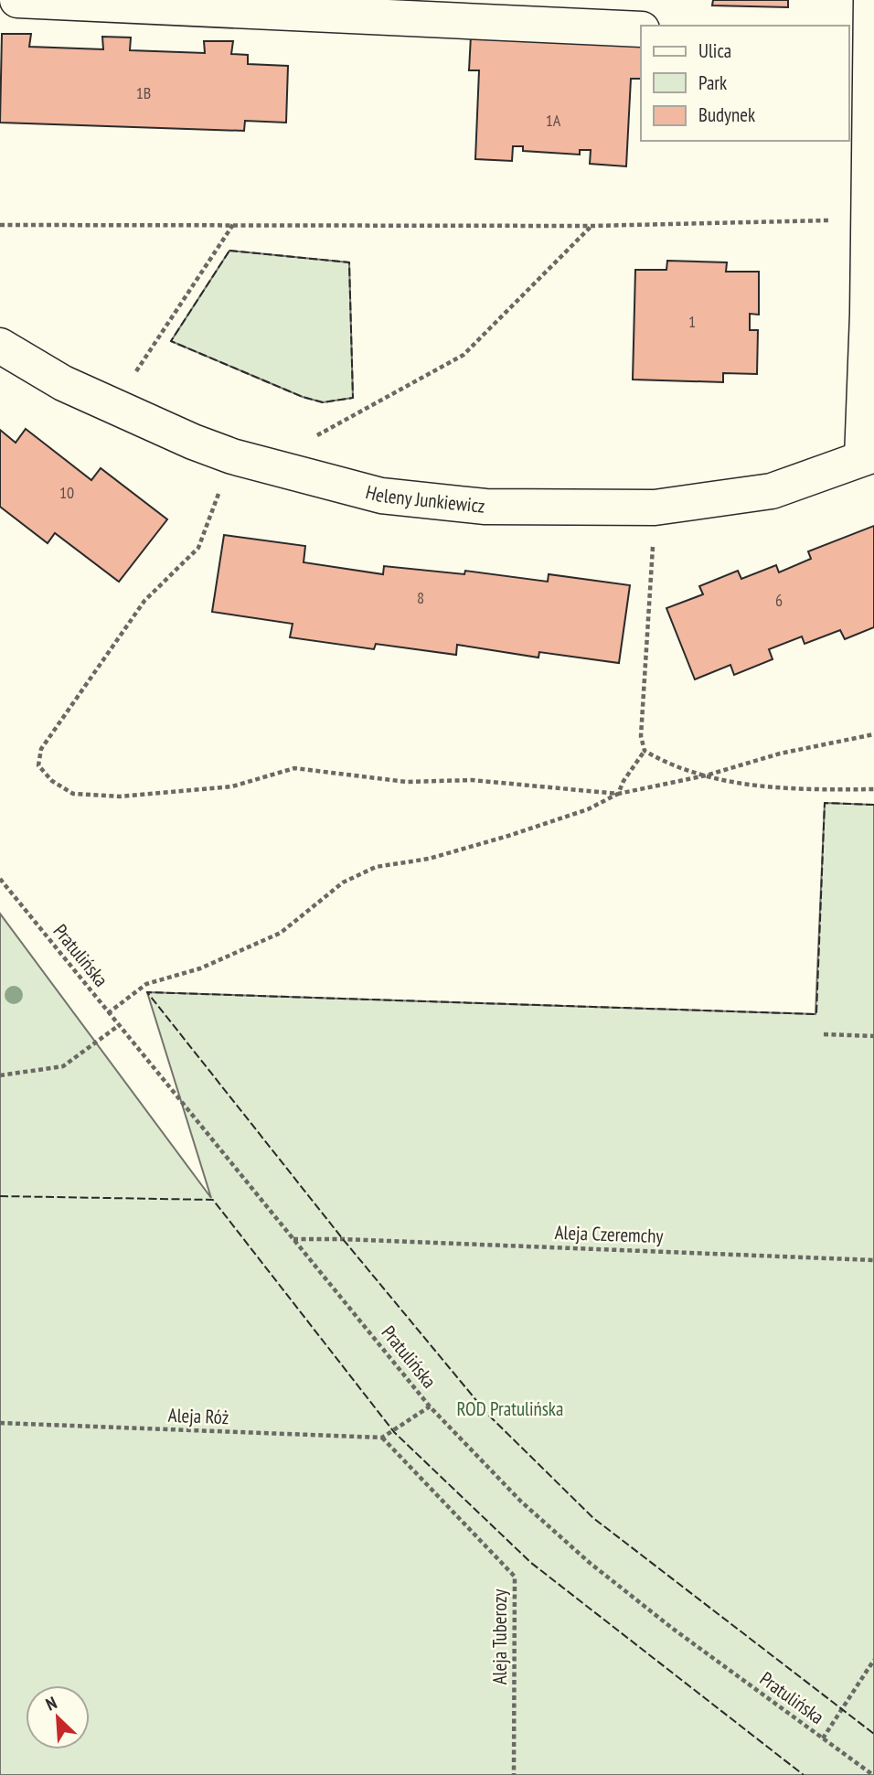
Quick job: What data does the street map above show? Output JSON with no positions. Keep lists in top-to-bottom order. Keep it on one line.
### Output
{"streets":{"street":["Heleny Junkiewicz"],"path":["Pratulińska","Aleja Czeremchy","Aleja Róż","Aleja Tuberozy"]},"crossings":[["Pratulińska","Aleja Czeremchy"],["Pratulińska","Aleja Róż"],["Aleja Róż","Aleja Tuberozy"]],"parks":["ROD Pratulińska"],"house_numbers":["1B","1A","1","10","8","6"],"legend":["Ulica","Park","Budynek"],"north":"top left"}
